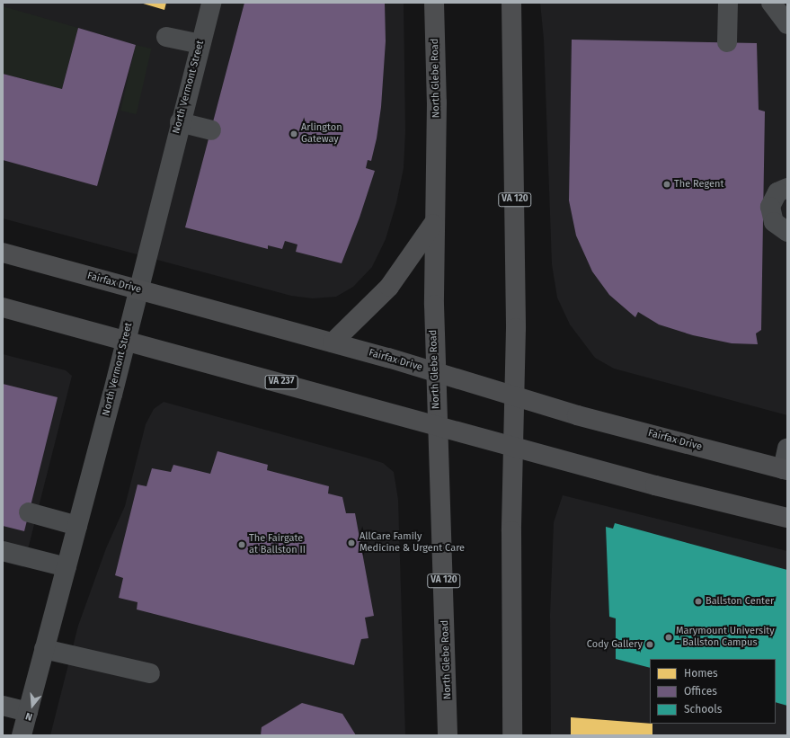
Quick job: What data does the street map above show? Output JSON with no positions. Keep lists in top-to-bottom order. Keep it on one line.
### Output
{"streets":{"main road":["North Glebe Road","VA 120","Fairfax Drive","VA 237"],"street":["North Vermont Street"]},"crossings":[["North Glebe Road","Fairfax Drive"],["North Glebe Road","VA 237"],["North Vermont Street","Fairfax Drive"],["North Vermont Street","VA 237"],["VA 120","Fairfax Drive"]],"places":["Arlington Gateway","The Regent","AllCare Family Medicine & Urgent Care","The Fairgate at Ballston II","Ballston Center","Marymount University - Ballston Campus","Cody Gallery"],"legend":["Homes","Offices","Schools"],"north":"bottom"}
